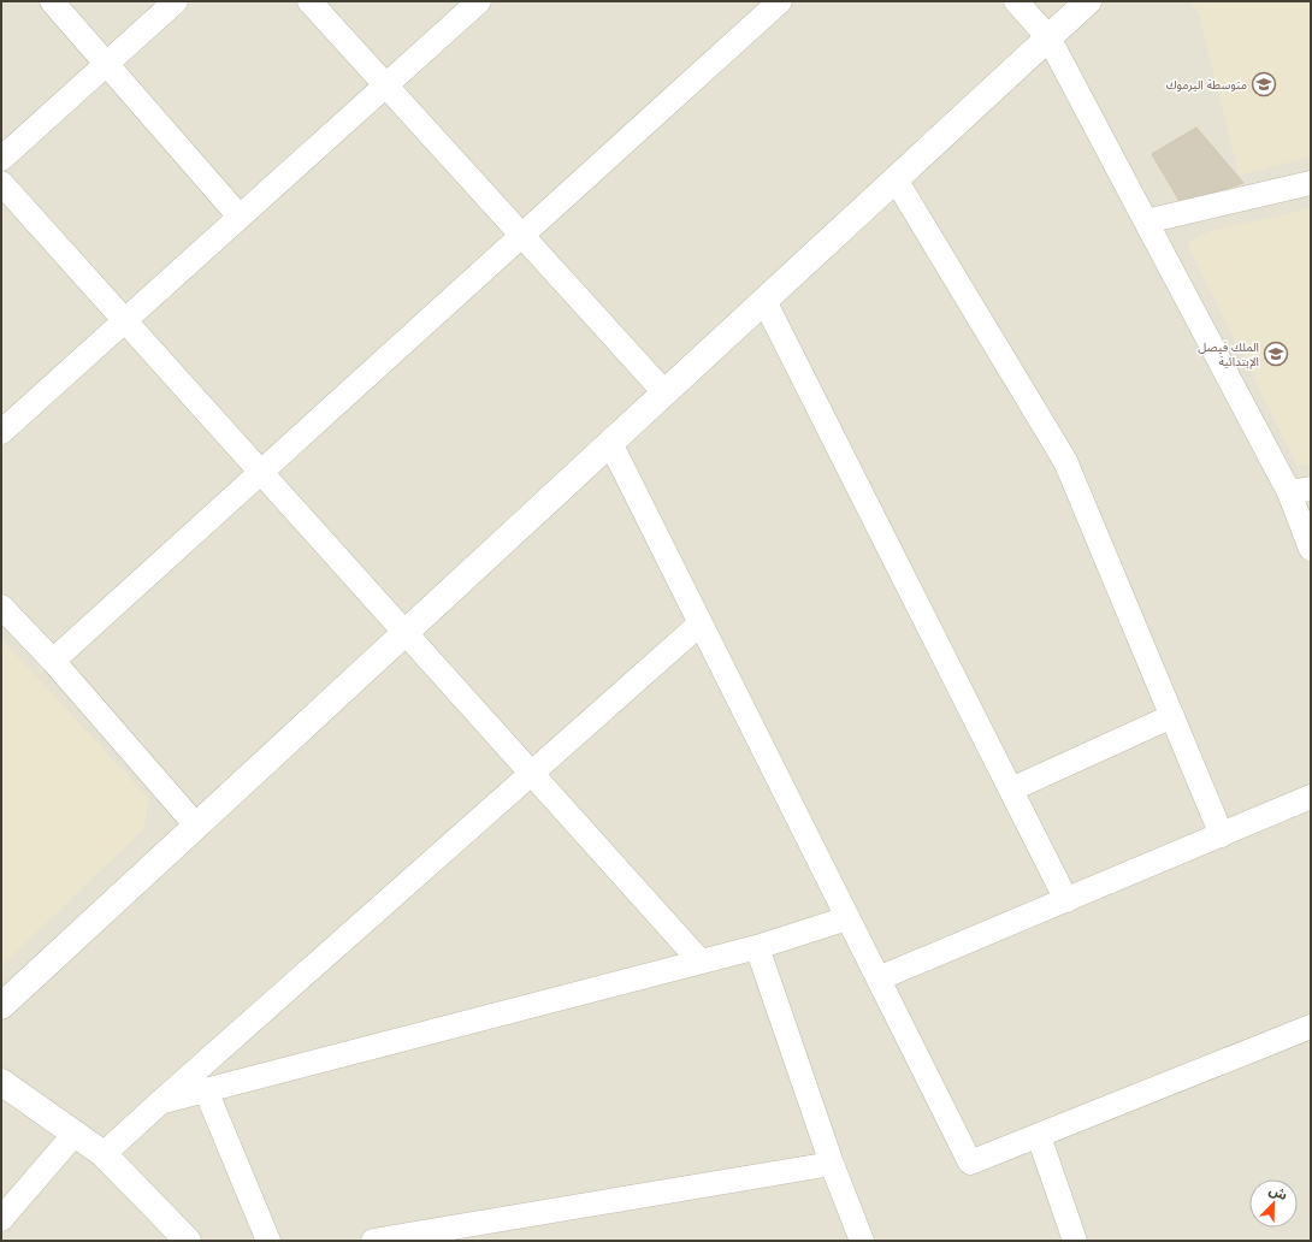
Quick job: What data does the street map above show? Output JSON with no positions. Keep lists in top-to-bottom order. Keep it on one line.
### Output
{"places":{"school or university":["متوسطة اليرموك","الملك فيصل الإبتدائية"]},"north":"top right"}
